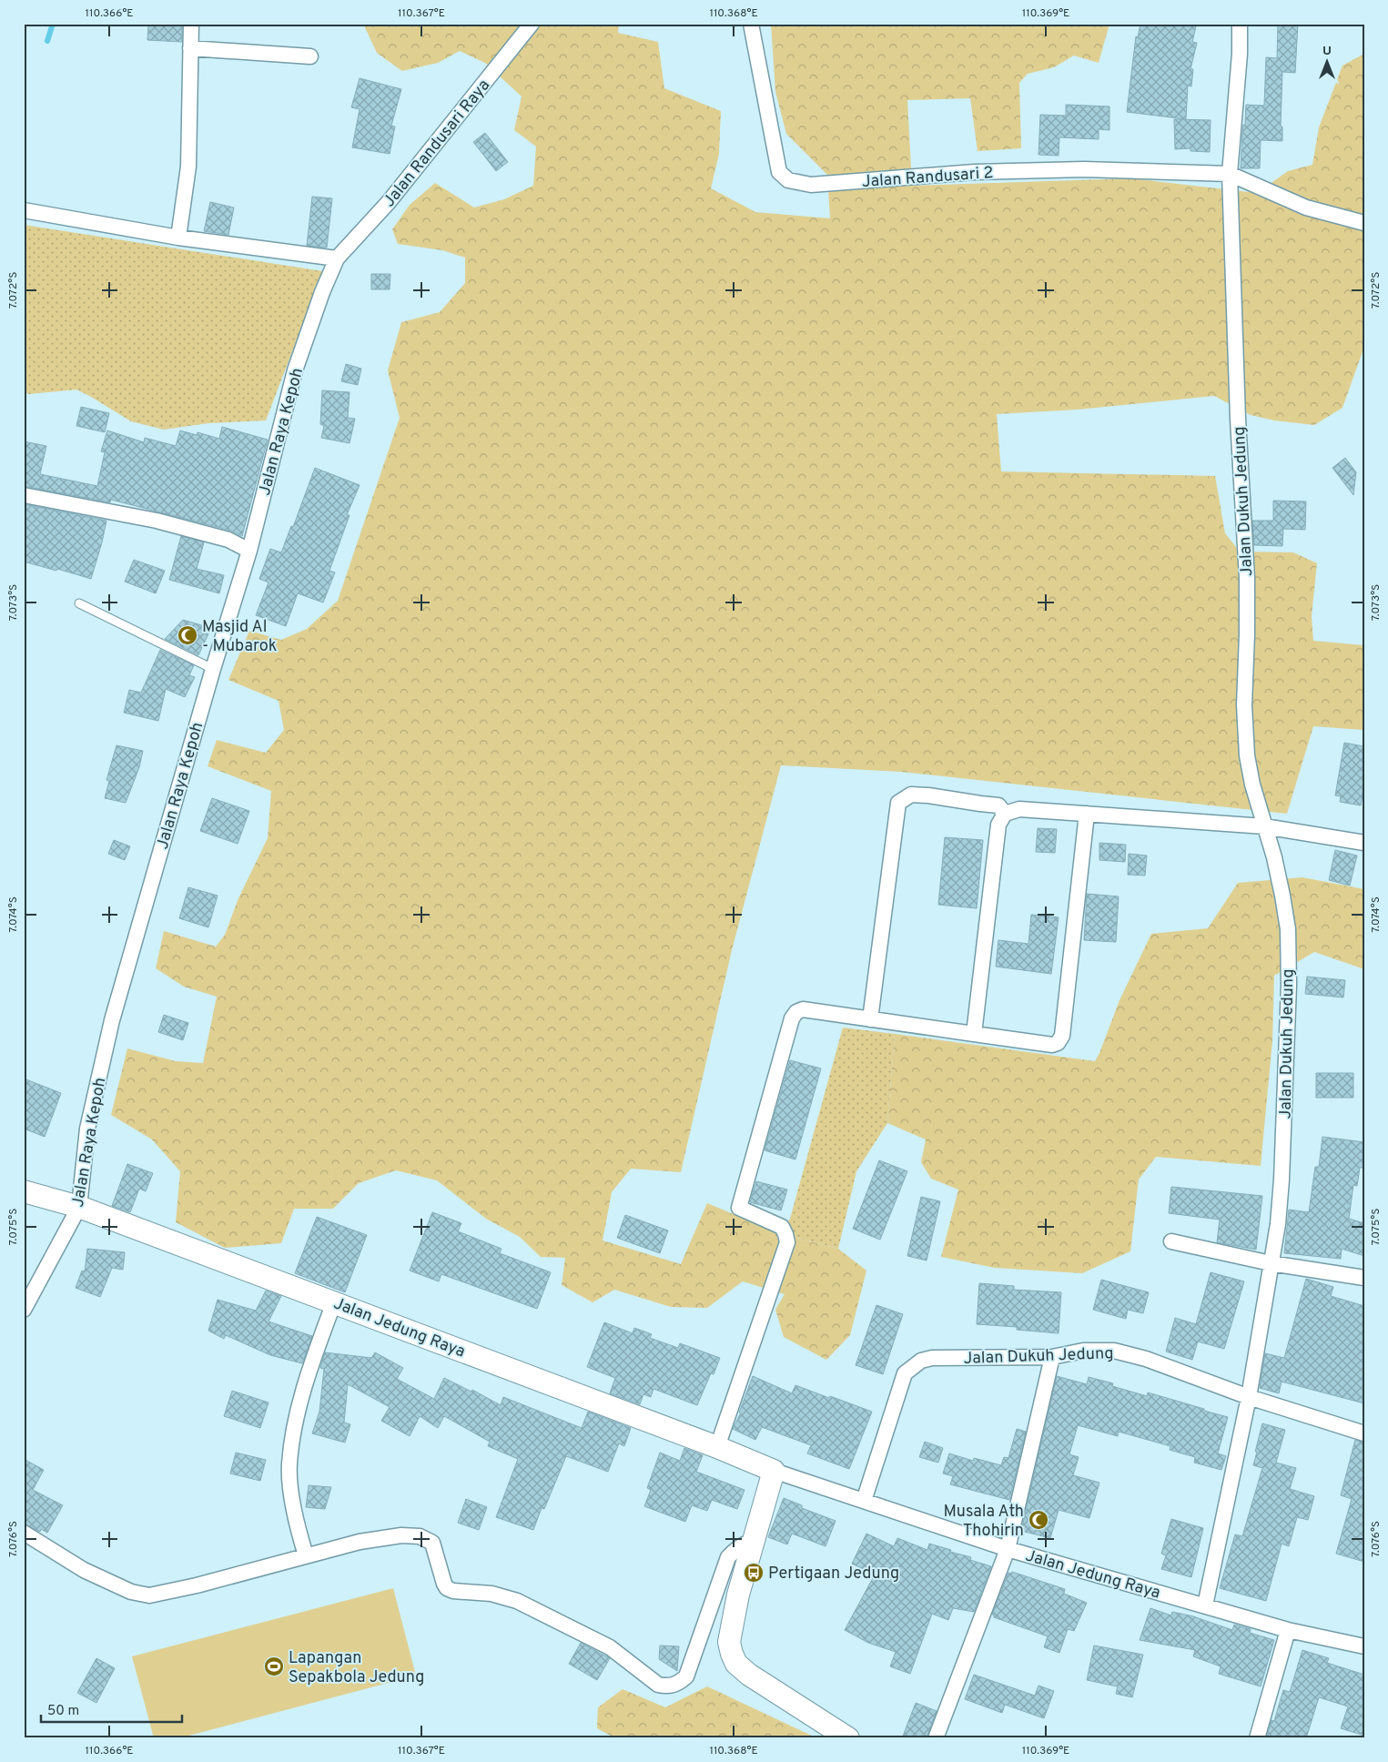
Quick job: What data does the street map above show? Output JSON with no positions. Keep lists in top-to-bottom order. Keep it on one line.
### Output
{"streets":{"street":["Jalan Randusari Raya","Jalan Randusari 2","Jalan Raya Kepoh","Jalan Dukuh Jedung","Jalan Jedung Raya"]},"crossings":[["Jalan Randusari Raya","Jalan Raya Kepoh"],["Jalan Randusari 2","Jalan Dukuh Jedung"],["Jalan Raya Kepoh","Jalan Jedung Raya"],["Jalan Dukuh Jedung","Jalan Jedung Raya"]],"places":{"mosque":["Masjid Al - Mubarok","Musala Ath Thohirin"],"bus stop":["Pertigaan Jedung"],"sports":["Lapangan Sepakbola Jedung"]},"scale_bar":"50 m","north":"top","coordinates":["110.366°E","110.367°E","110.368°E","110.369°E","7.072°S","7.073°S","7.074°S","7.075°S","7.076°S"]}
